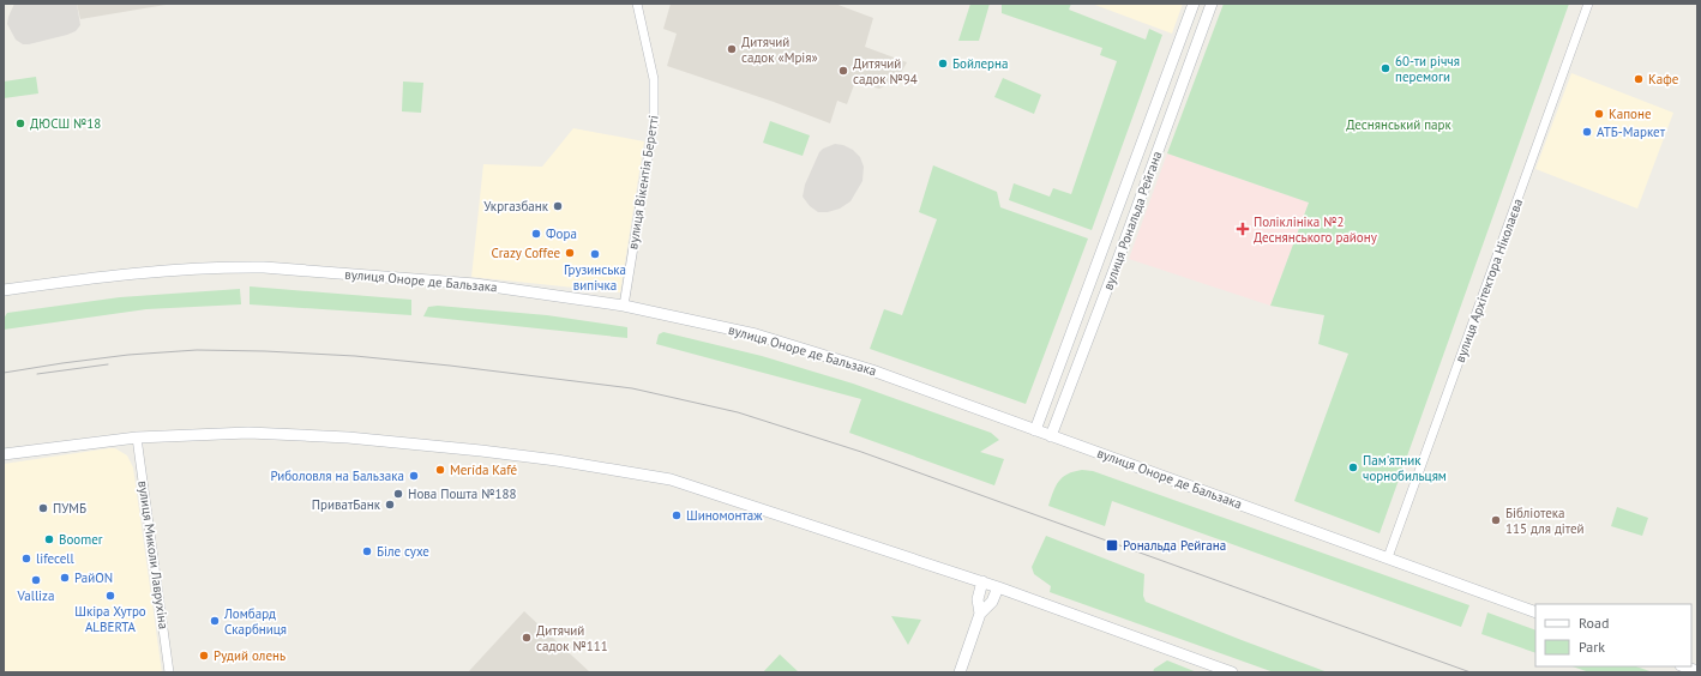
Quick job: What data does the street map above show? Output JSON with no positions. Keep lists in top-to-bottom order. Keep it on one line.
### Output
{"streets":{"street":["вулиця Вікентія Беретті","вулиця Рональда Рейгана","вулиця Оноре де Бальзака","вулиця Архітектора Ніколаєва","вулиця Миколи Лаврухіна"]},"crossings":[["вулиця Вікентія Беретті","вулиця Оноре де Бальзака"],["вулиця Рональда Рейгана","вулиця Оноре де Бальзака"],["вулиця Оноре де Бальзака","вулиця Архітектора Ніколаєва"]],"parks":["Деснянський парк"],"places":{"other":["Дитячий садок «Мрія»","Бойлерна","60-ти річчя перемоги","Дитячий садок №94","Кафе","Капоне","ДЮСШ №18","АТБ-Маркет","Укргазбанк","Фора","Crazy Coffee","Грузинська випічка","Пам'ятник чорнобильцям","Merída Kafé","Риболовля на Бальзака","Нова Пошта №188","ПриватБанк","ПУМБ","Шиномонтаж","Бібліотека 115 для дітей","Boomer","Біле сухе","lifecell","РайON","Valliza","Шкіра Хутро ALBERTA","Ломбард Скарбниця","Дитячий садок №111","Рудий олень"],"health":["Поліклініка №2 Деснянського району"],"transit":["Рональда Рейгана"]},"legend":["Road","Park"]}
